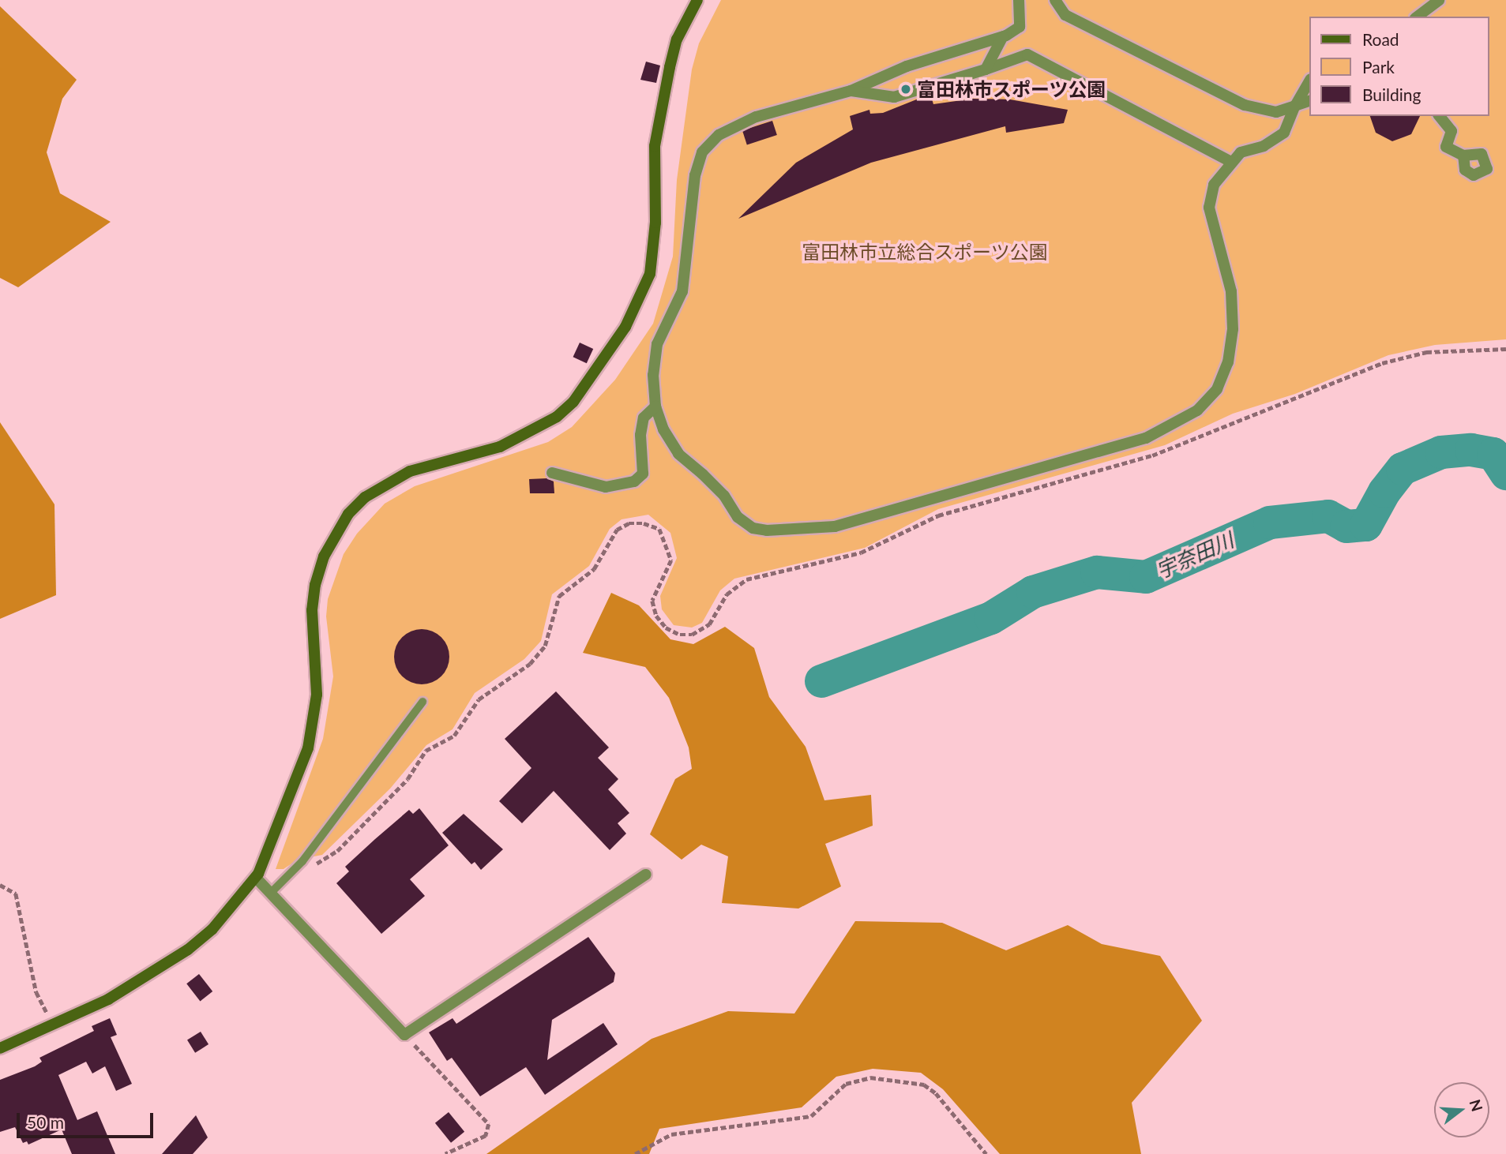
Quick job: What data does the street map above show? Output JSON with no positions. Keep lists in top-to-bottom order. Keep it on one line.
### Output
{"water":["宇奈田川"],"parks":["富田林市立総合スポーツ公園"],"places":["富田林市スポーツ公園"],"legend":["Road","Park","Building"],"scale_bar":"50 m","north":"right"}
